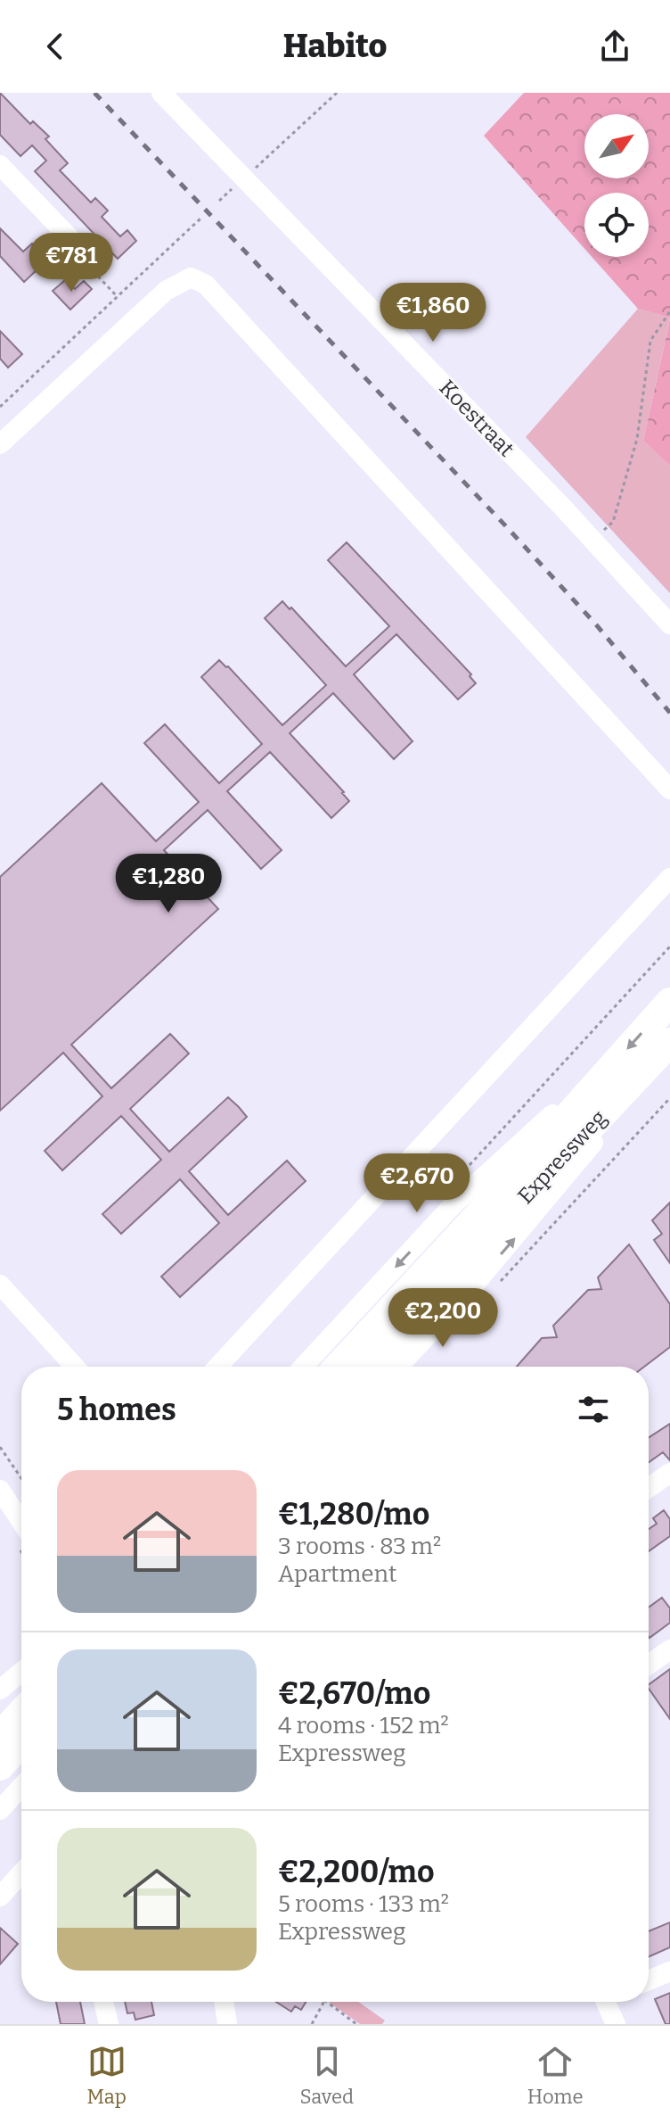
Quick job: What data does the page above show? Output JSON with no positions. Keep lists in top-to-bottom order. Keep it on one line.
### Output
{"streets":{"highway":["Expressweg"],"street":["Koestraat"]},"north":"top right","page":{"header":"Habito","price":["€781","€1,860","€1,280","€2,670","€2,200"],"heading":"5 homes","list":[{"name":"€1,280/mo","note":"3 rooms · 83 m² · Apartment"},{"name":"€2,670/mo","note":"4 rooms · 152 m² · Expressweg"},{"name":"€2,200/mo","note":"5 rooms · 133 m² · Expressweg"}],"tabs":["Map","Saved","Home"]}}
